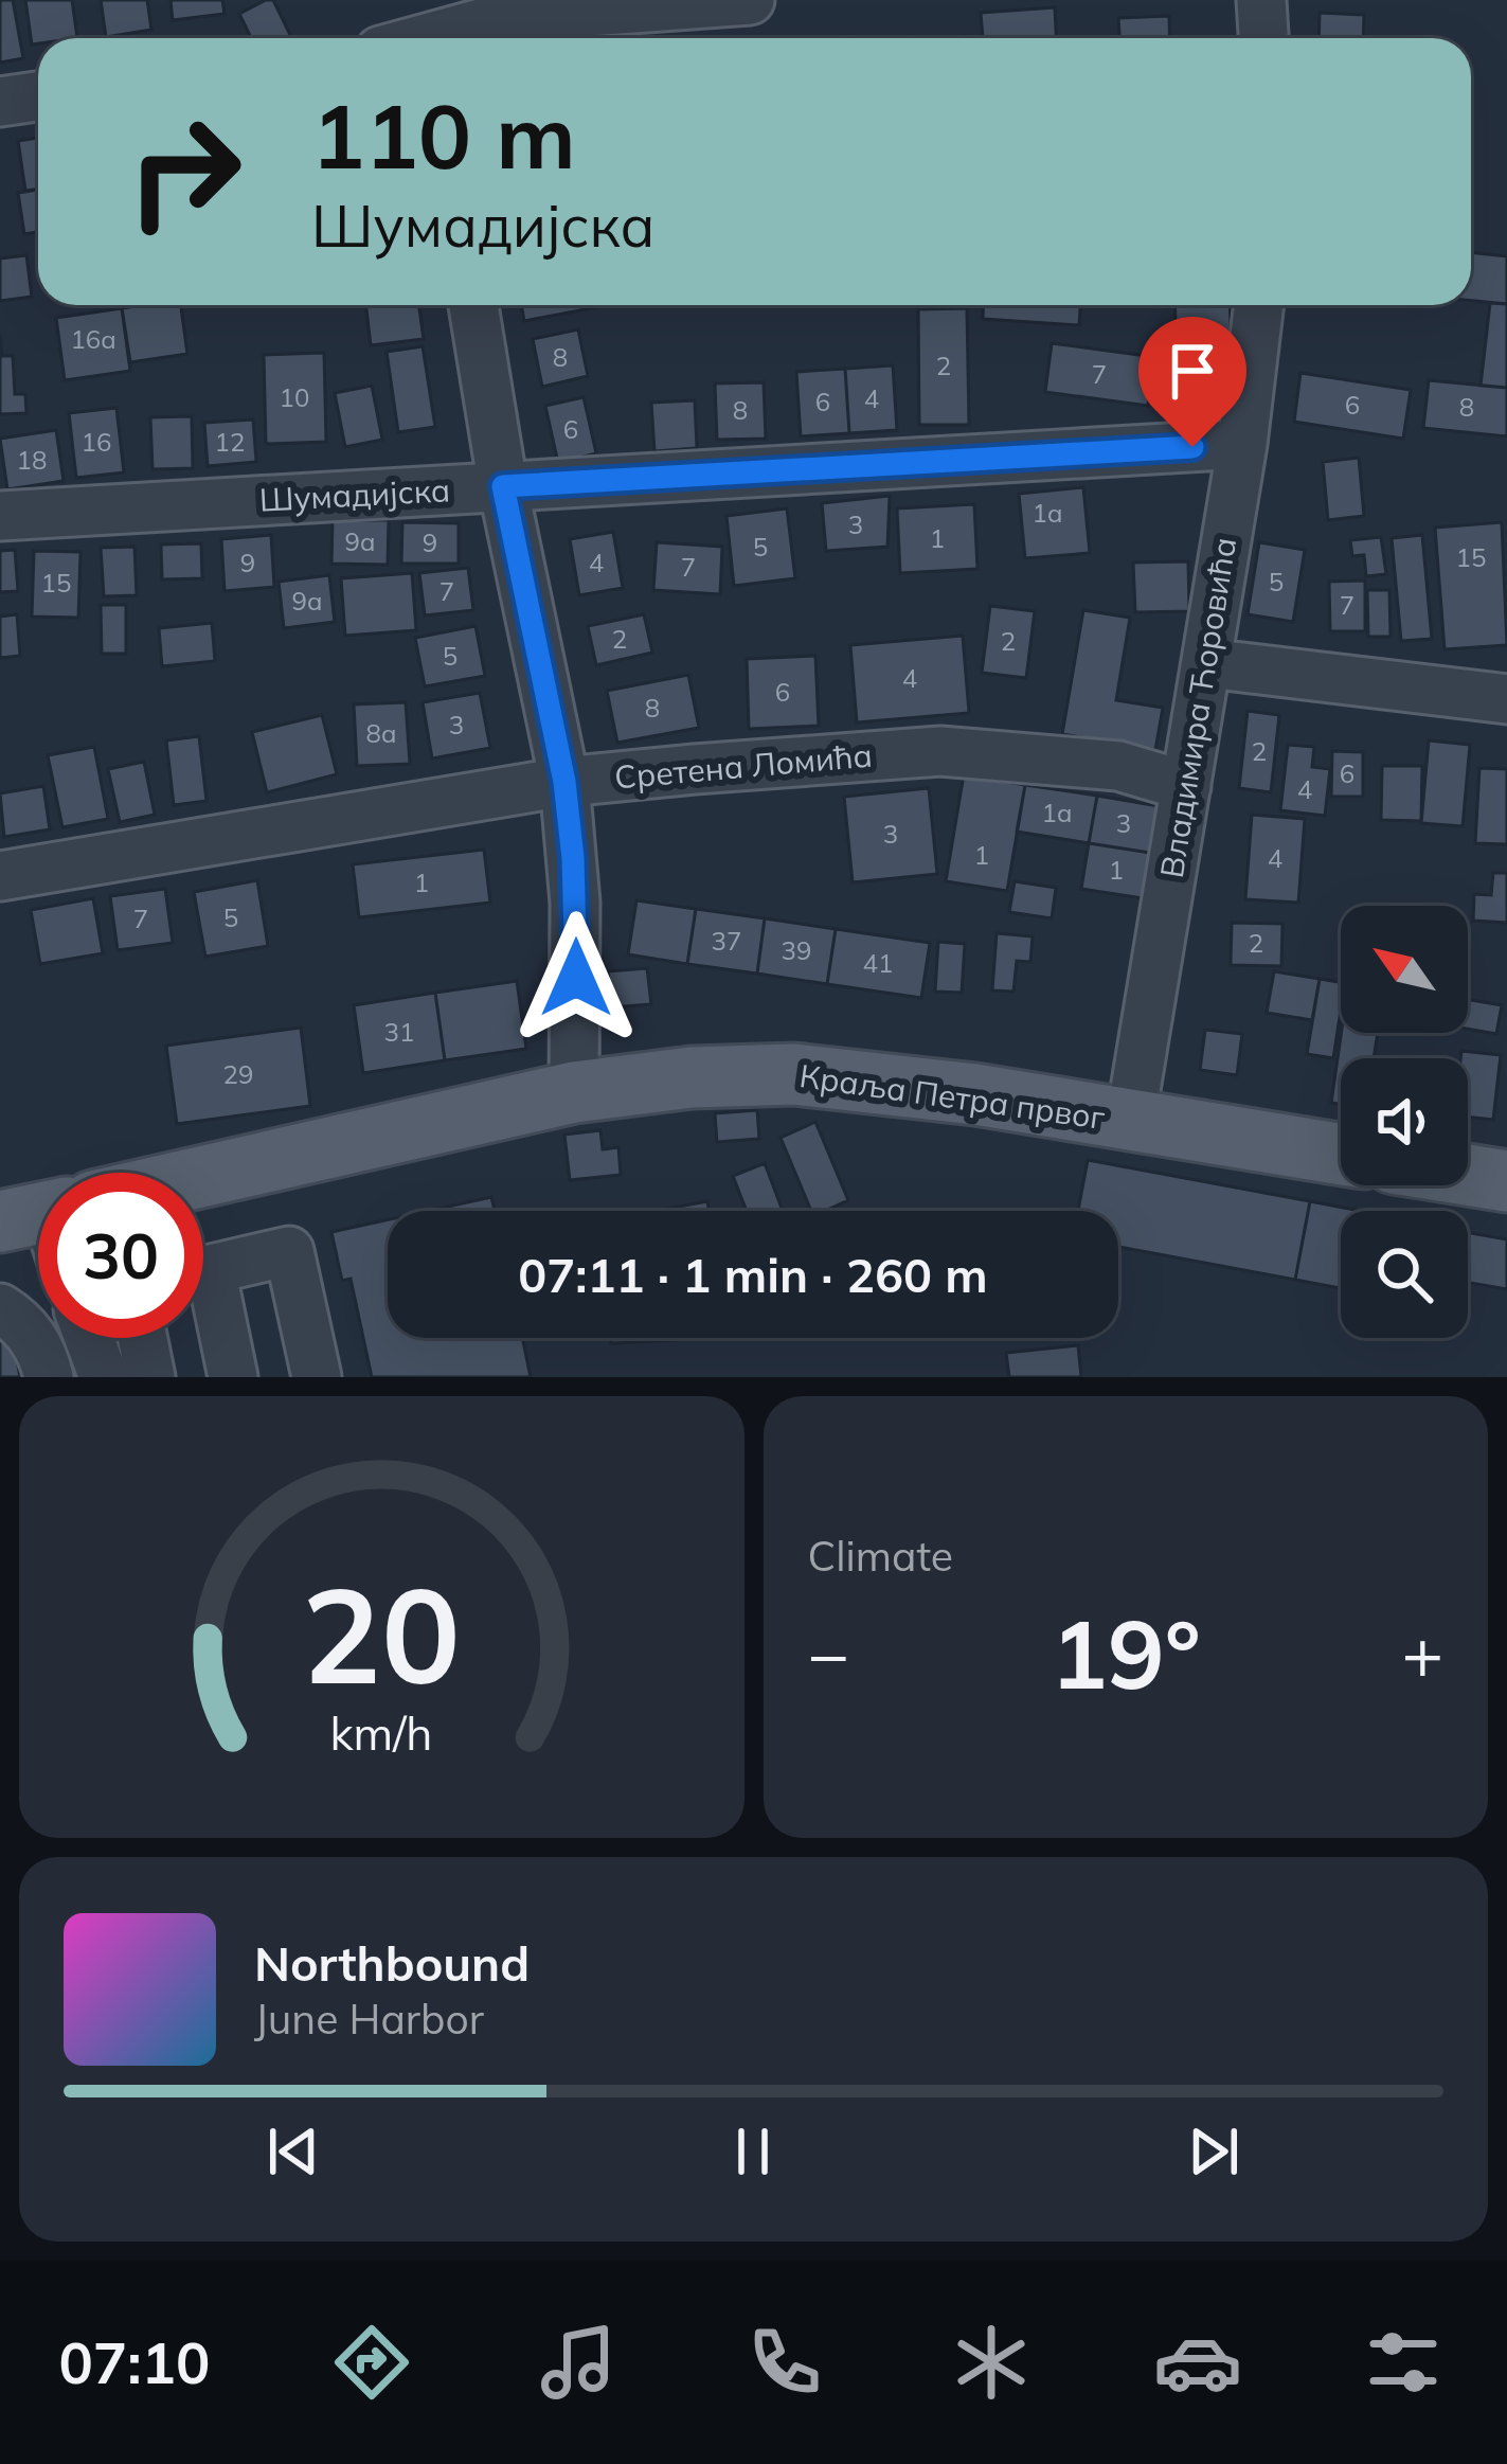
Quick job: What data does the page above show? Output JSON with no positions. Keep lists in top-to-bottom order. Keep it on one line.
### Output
{"streets":{"main road":["Краља Петра првог"],"street":["Шумадијска","Владимира Ћоровића","Сретена Ломића"]},"crossings":[["Шумадијска","Владимира Ћоровића"],["Владимира Ћоровића","Сретена Ломића"],["Владимира Ћоровића","Краља Петра првог"]],"house_numbers":["16a","8","2","7","10","4","6","6","8","8","6","16","12","18","1a","3","1","9a","9","5","15","9","4","7","5","15","7","9a","7","2","2","5","4","6","8","3","8a","2","6","4","1a","3","3","1","4","1","1","5","7","37","2","39","41","31","29"],"north":"top left","page":{"turn":["110 m","Шумадијска"],"limit":"30","trip":"07:11 · 1 min · 260 m","tile":"Climate","heat":["−","19°","+"],"song":["Northbound","June Harbor"],"tabs":"07:10","gauge":["20","km/h"]}}
